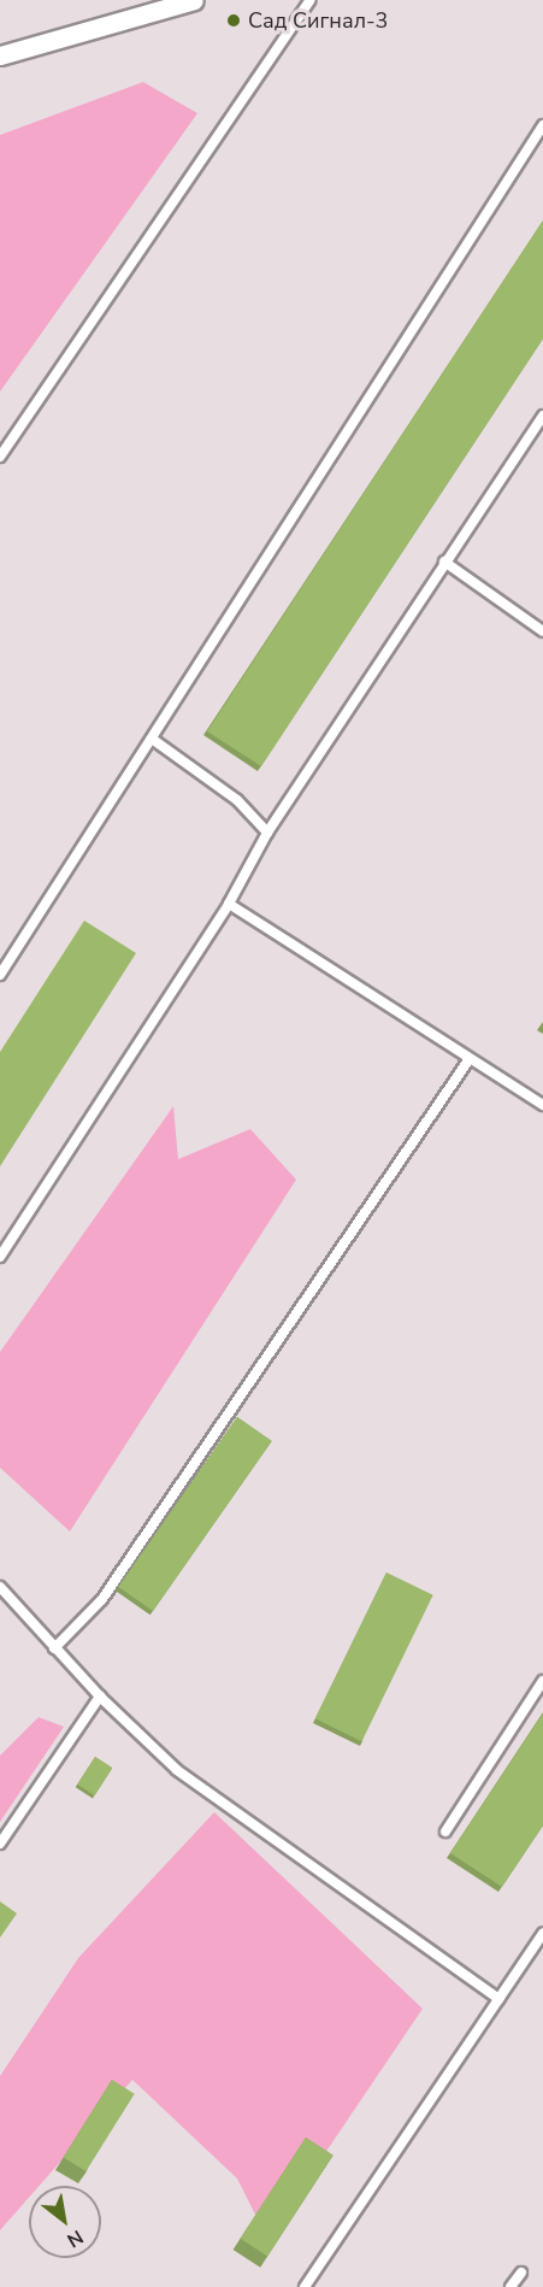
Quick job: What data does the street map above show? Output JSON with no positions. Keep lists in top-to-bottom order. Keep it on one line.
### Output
{"places":["Сад Сигнал-3"],"north":"bottom right"}
